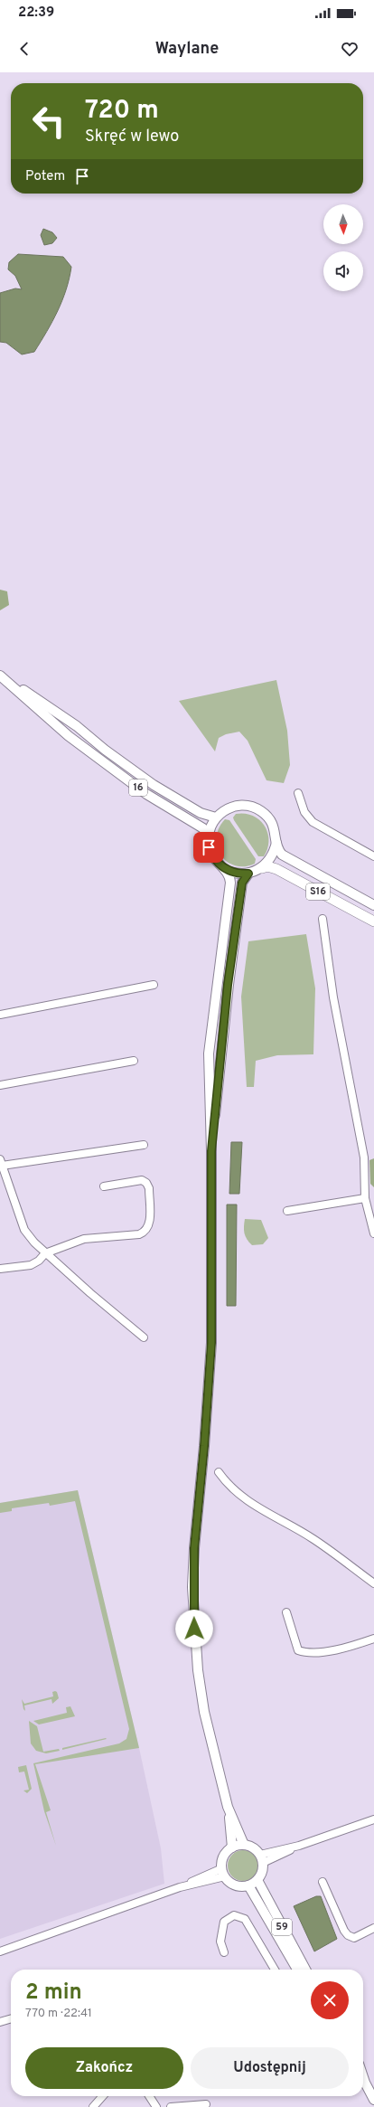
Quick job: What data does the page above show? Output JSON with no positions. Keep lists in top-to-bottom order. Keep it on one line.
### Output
{"streets":{"highway":["S16"],"main road":["16","59"]},"crossings":[["16","S16"]],"north":"bottom","page":{"status":"22:39","header":"Waylane","turn":["720 m","Skręć w lewo"],"then":"Potem","heading":["2 min","770 m · 22:41"],"buttons":["Zakończ","Udostępnij"]}}
